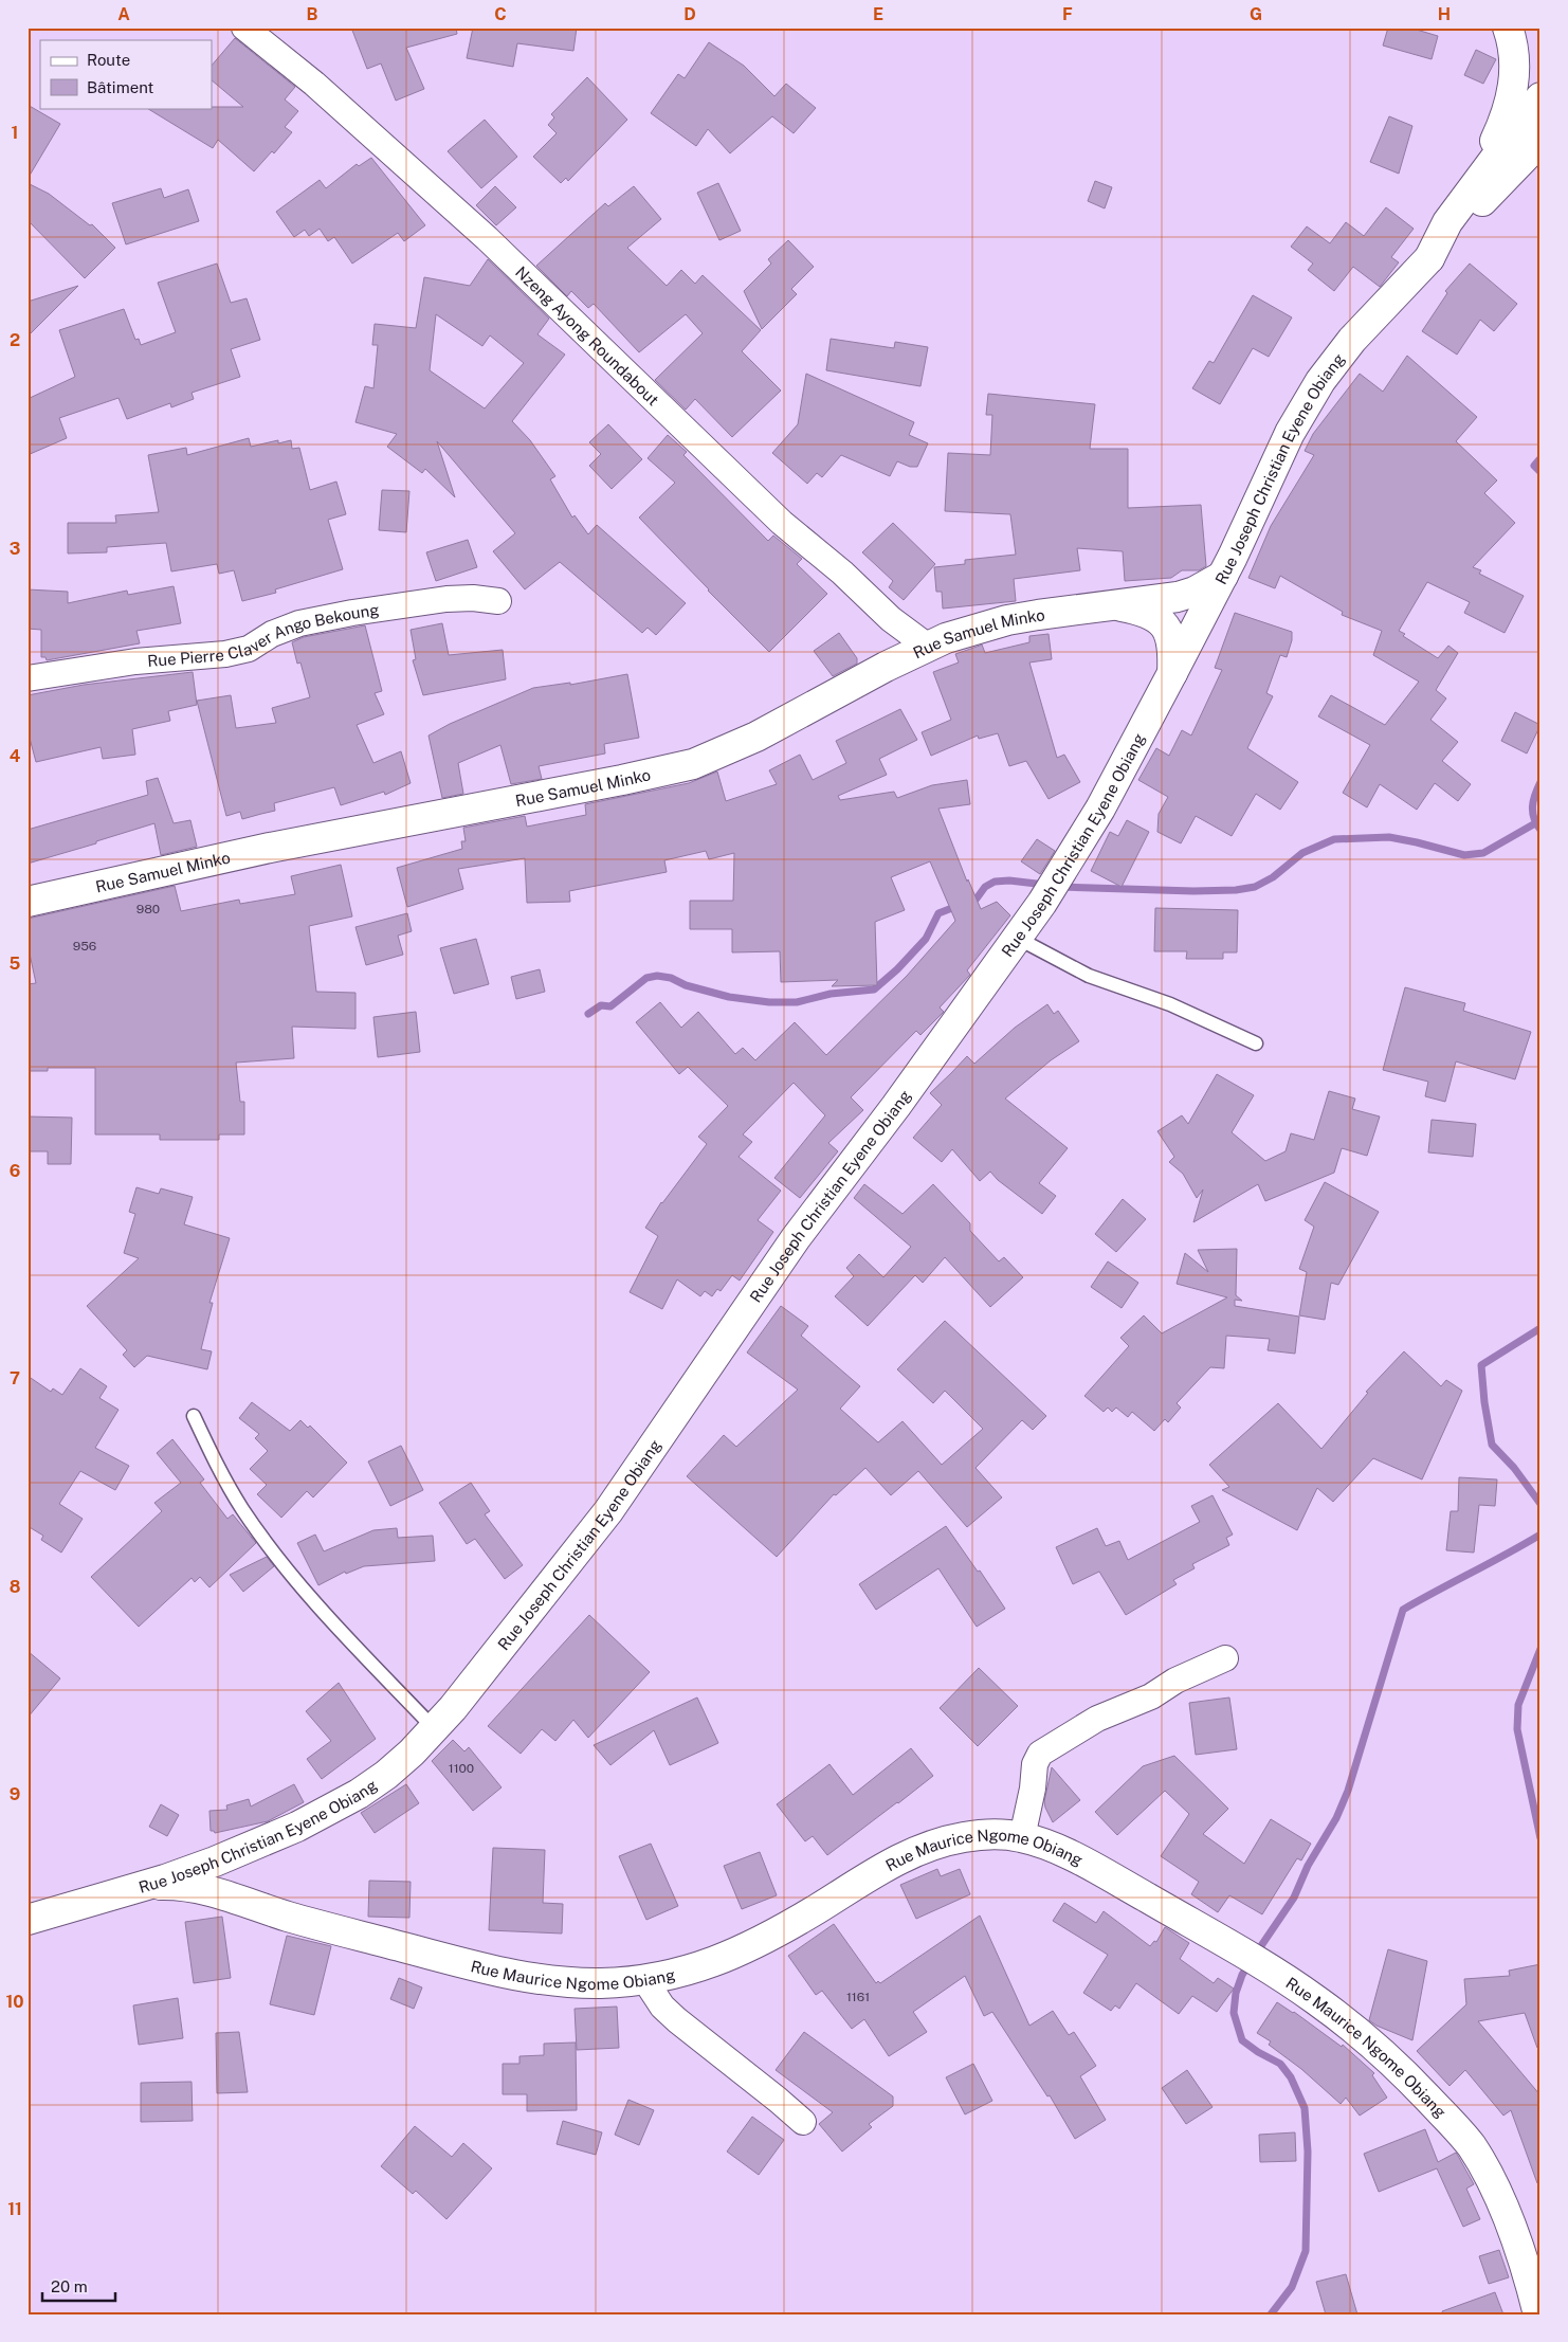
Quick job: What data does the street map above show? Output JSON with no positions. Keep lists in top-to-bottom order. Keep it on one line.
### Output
{"streets":{"main road":["Rue Joseph Christian Eyene Obiang","Rue Samuel Minko","Rue Maurice Ngome Obiang"],"street":["Nzeng Ayong Roundabout","Rue Pierre Claver Ango Bekoung"]},"crossings":[["Nzeng Ayong Roundabout","Rue Samuel Minko"],["Rue Joseph Christian Eyene Obiang","Rue Samuel Minko"],["Rue Joseph Christian Eyene Obiang","Rue Maurice Ngome Obiang"]],"house_numbers":["980","956","1100","1161"],"legend":["Route","Bâtiment"],"scale_bar":"20 m","grid":{"columns":["A","B","C","D","E","F","G","H"],"rows":["1","2","3","4","5","6","7","8","9","10","11"]}}
